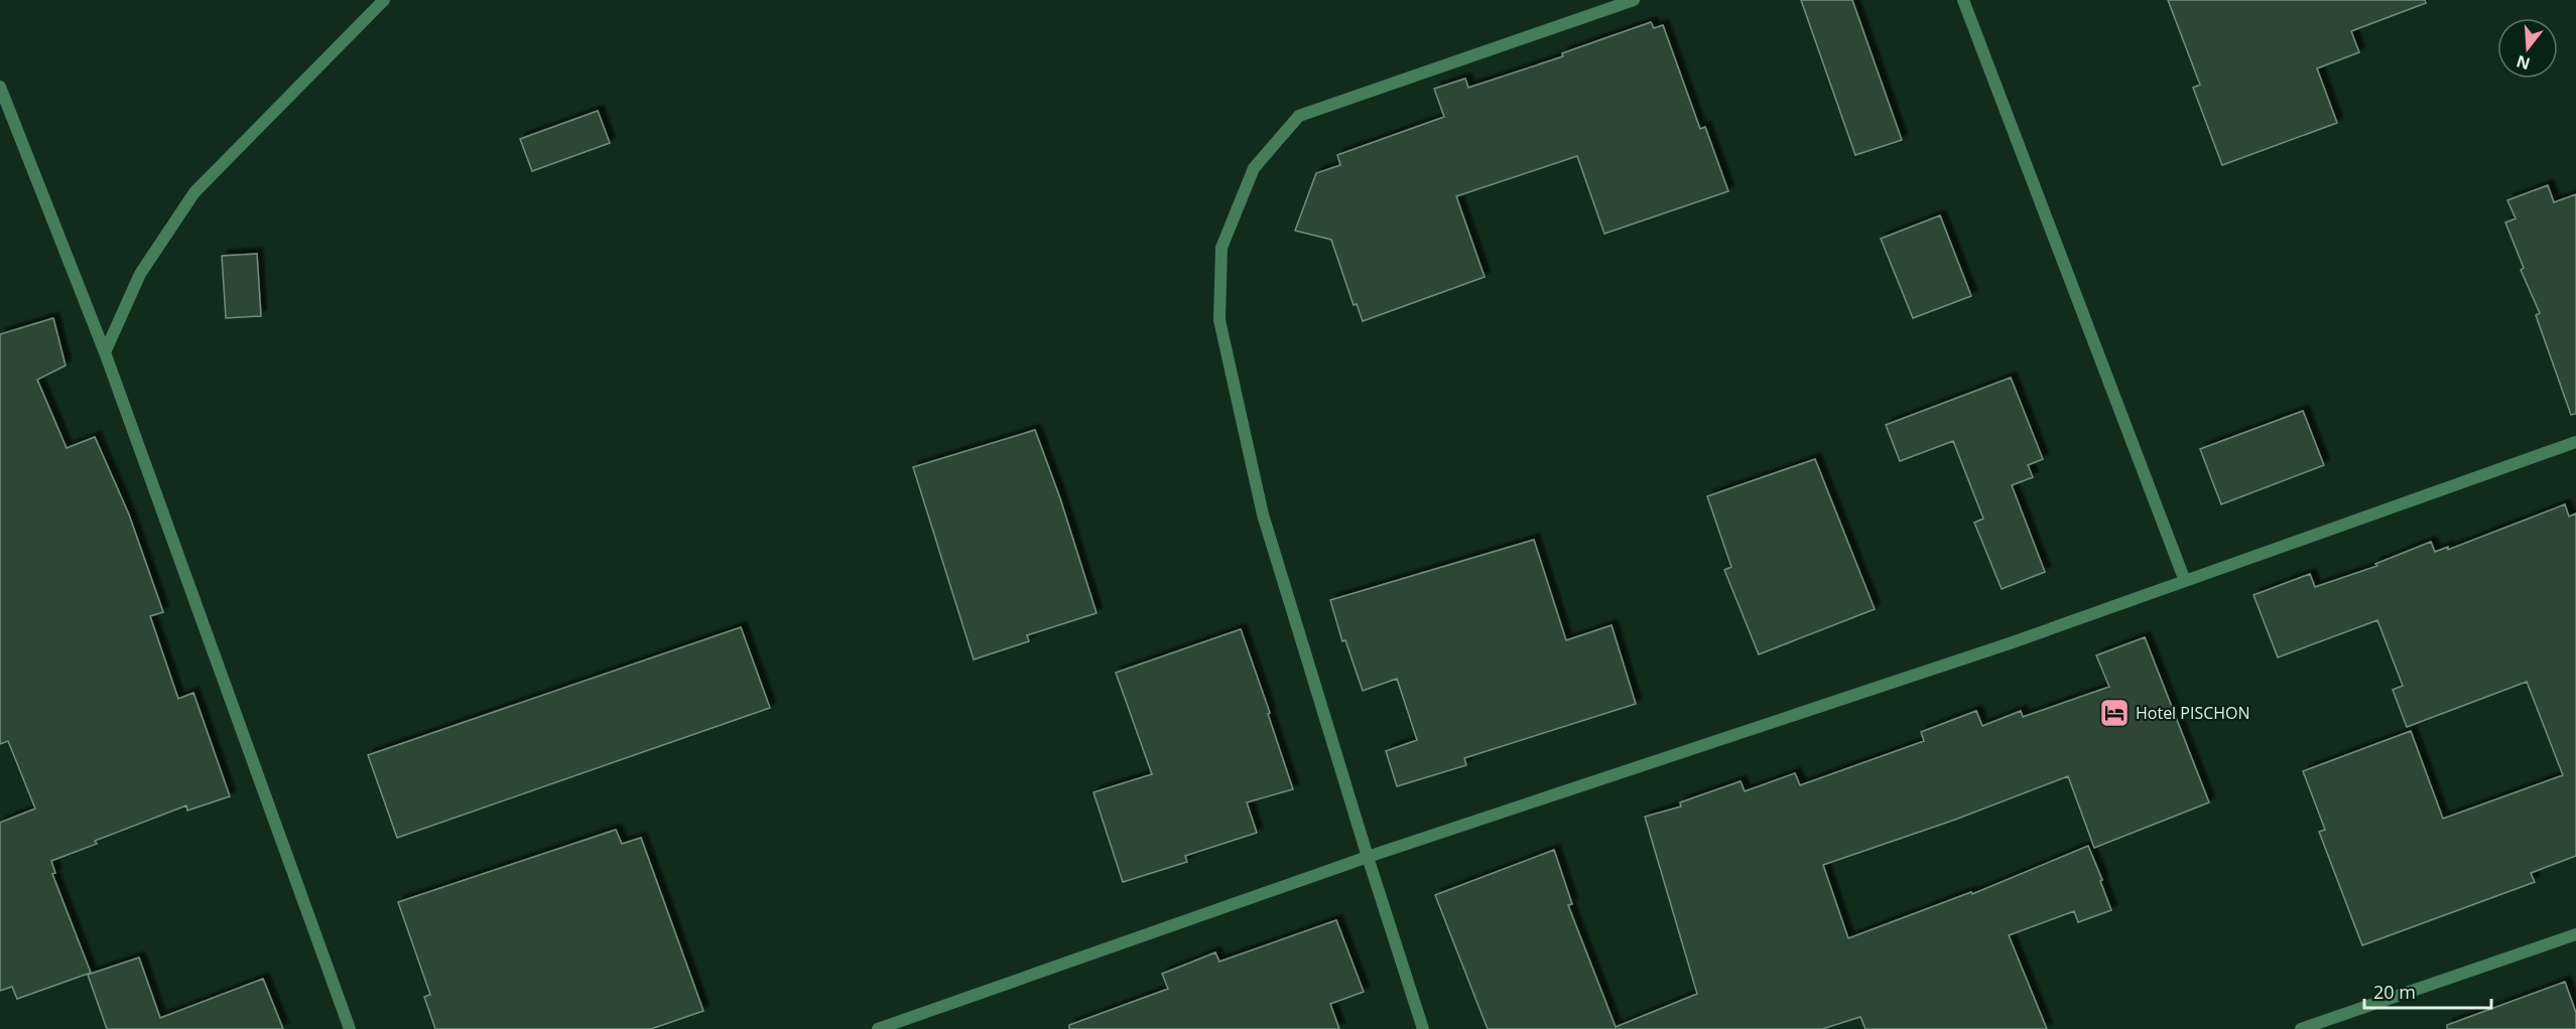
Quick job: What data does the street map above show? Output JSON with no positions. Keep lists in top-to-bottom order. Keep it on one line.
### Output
{"places":{"hotel":["Hotel PISCHON"]},"scale_bar":"20 m","north":"bottom"}
